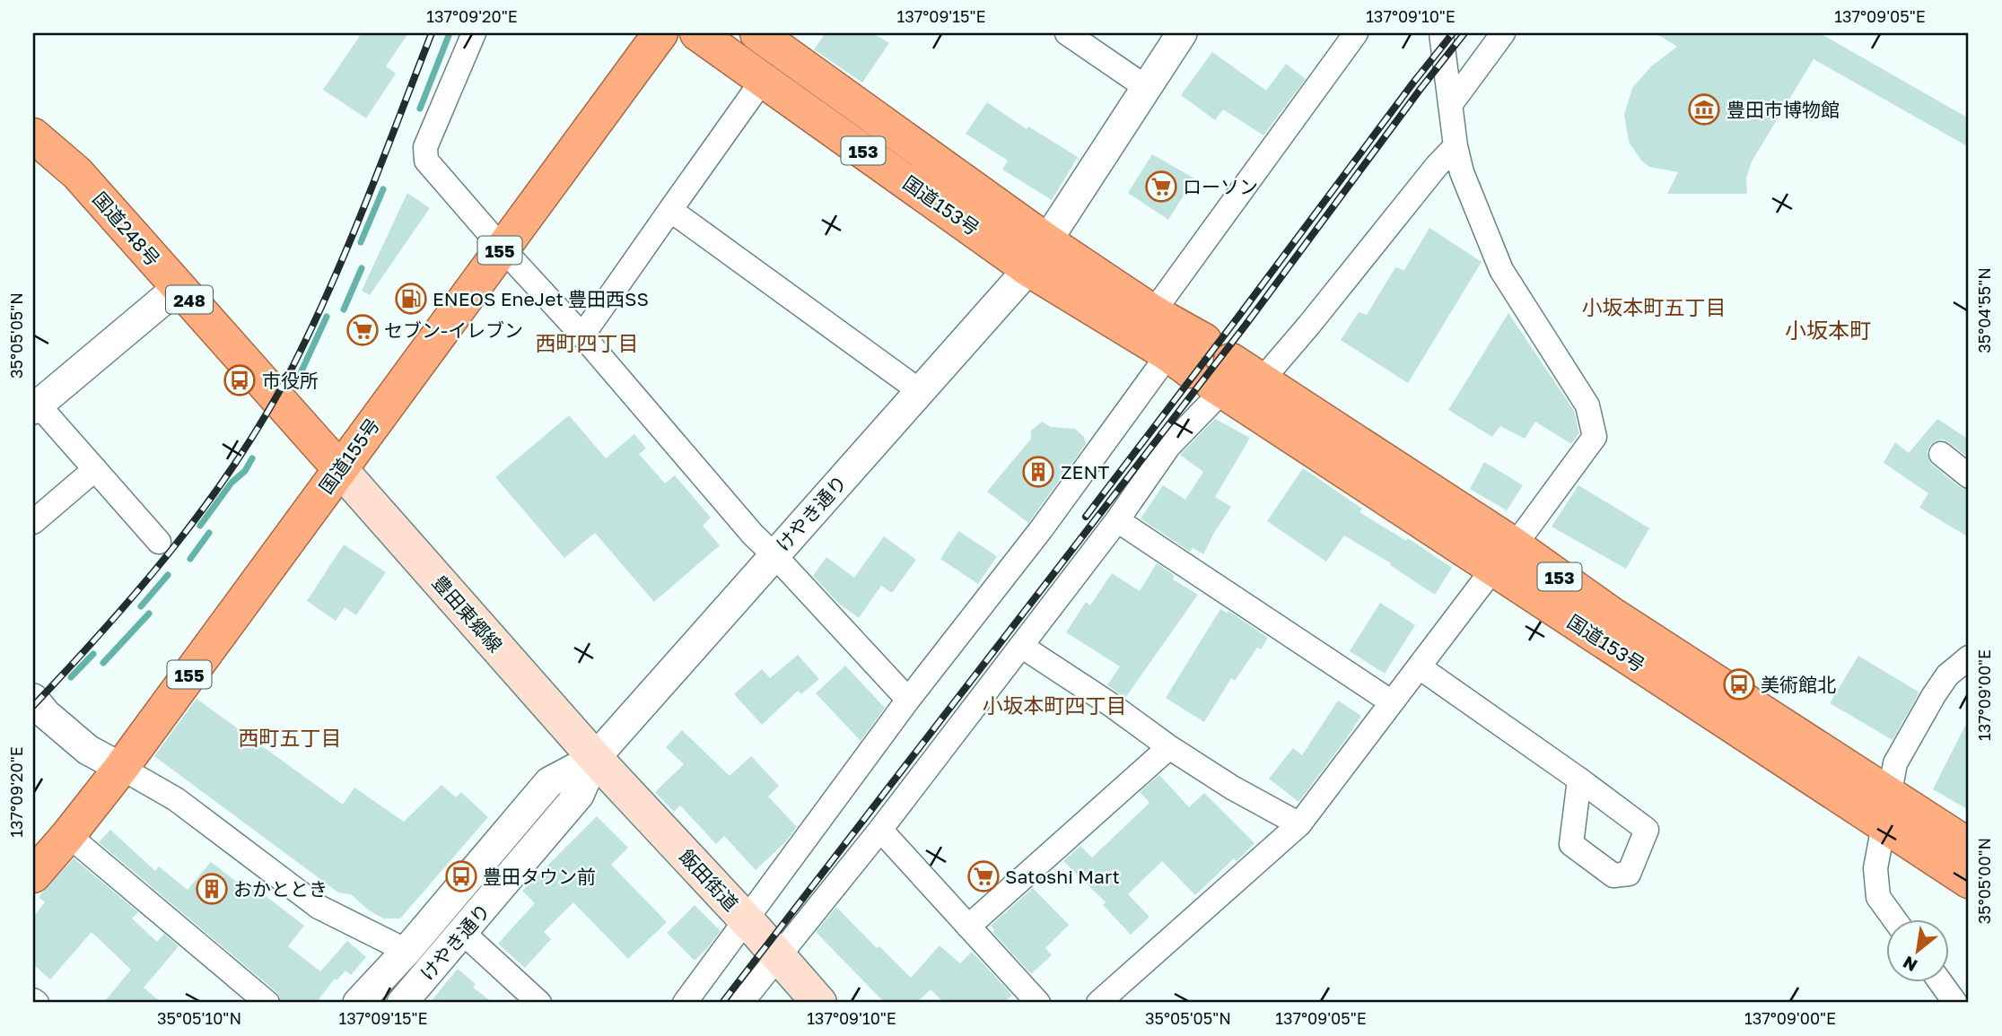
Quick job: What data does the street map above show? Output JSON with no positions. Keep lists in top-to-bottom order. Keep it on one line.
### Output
{"streets":{"highway":["153","国道153号","国道248号","155","248","国道155号"],"main road":["豊田東郷線","飯田街道"],"street":["けやき通り"]},"crossings":[["国道153号","けやき通り"],["国道248号","国道155号"],["国道248号","豊田東郷線"],["国道155号","豊田東郷線"],["けやき通り","豊田東郷線"],["けやき通り","飯田街道"],["豊田東郷線","飯田街道"]],"districts":["小坂本町五丁目","小坂本町","西町四丁目","小坂本町四丁目","西町五丁目"],"places":{"museum":["豊田市博物館"],"supermarket":["ローソン","セブン-イレブン","Satoshi Mart"],"fuel station":["ENEOS EneJet 豊田西SS"],"bus stop":["市役所","美術館北","豊田タウン前"],"building":["ZENT","おかととき"]},"north":"bottom left","coordinates":["137°09'20\"E","137°09'15\"E","137°09'10\"E","137°09'05\"E","35°04'55\"N","35°05'05\"N","137°09'00\"E","35°05'00\"N","35°05'10\"N"]}
